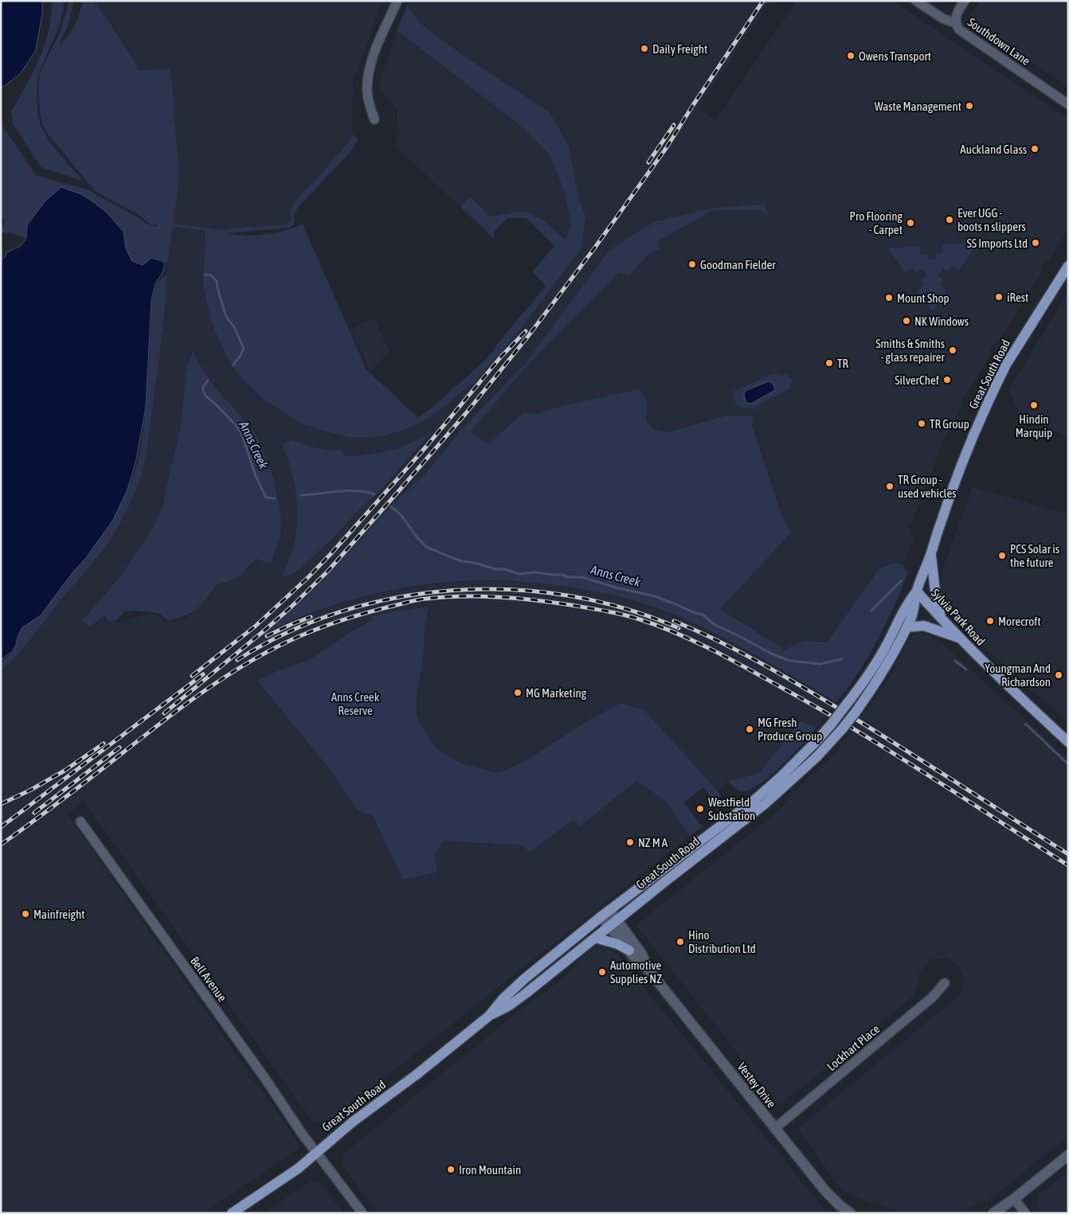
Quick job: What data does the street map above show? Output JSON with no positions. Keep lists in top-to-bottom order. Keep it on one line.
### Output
{"streets":{"main road":["Great South Road","Sylvia Park Road"],"street":["Southdown Lane","Bell Avenue","Lockhart Place","Vestey Drive"]},"crossings":[["Great South Road","Sylvia Park Road"],["Great South Road","Bell Avenue"],["Great South Road","Vestey Drive"],["Lockhart Place","Vestey Drive"]],"water":["Anns Creek"],"parks":["Anns Creek Reserve"],"places":["Daily Freight","Owens Transport","Waste Management","Auckland Glass","Ever UGG - boots n slippers","Pro Flooring - Carpet","SS Imports Ltd","Goodman Fielder","iRest","Mount Shop","NK Windows","Smiths & Smiths - glass repairer","TR","SilverChef","Hindin Marquip","TR Group","TR Group - used vehicles","PCS Solar is the future","Morecroft","Youngman And Richardson","MG Marketing","MG Fresh Produce Group","Westfield Substation","NZ M A","Mainfreight","Hino Distribution Ltd","Automotive Supplies NZ","Iron Mountain"]}
